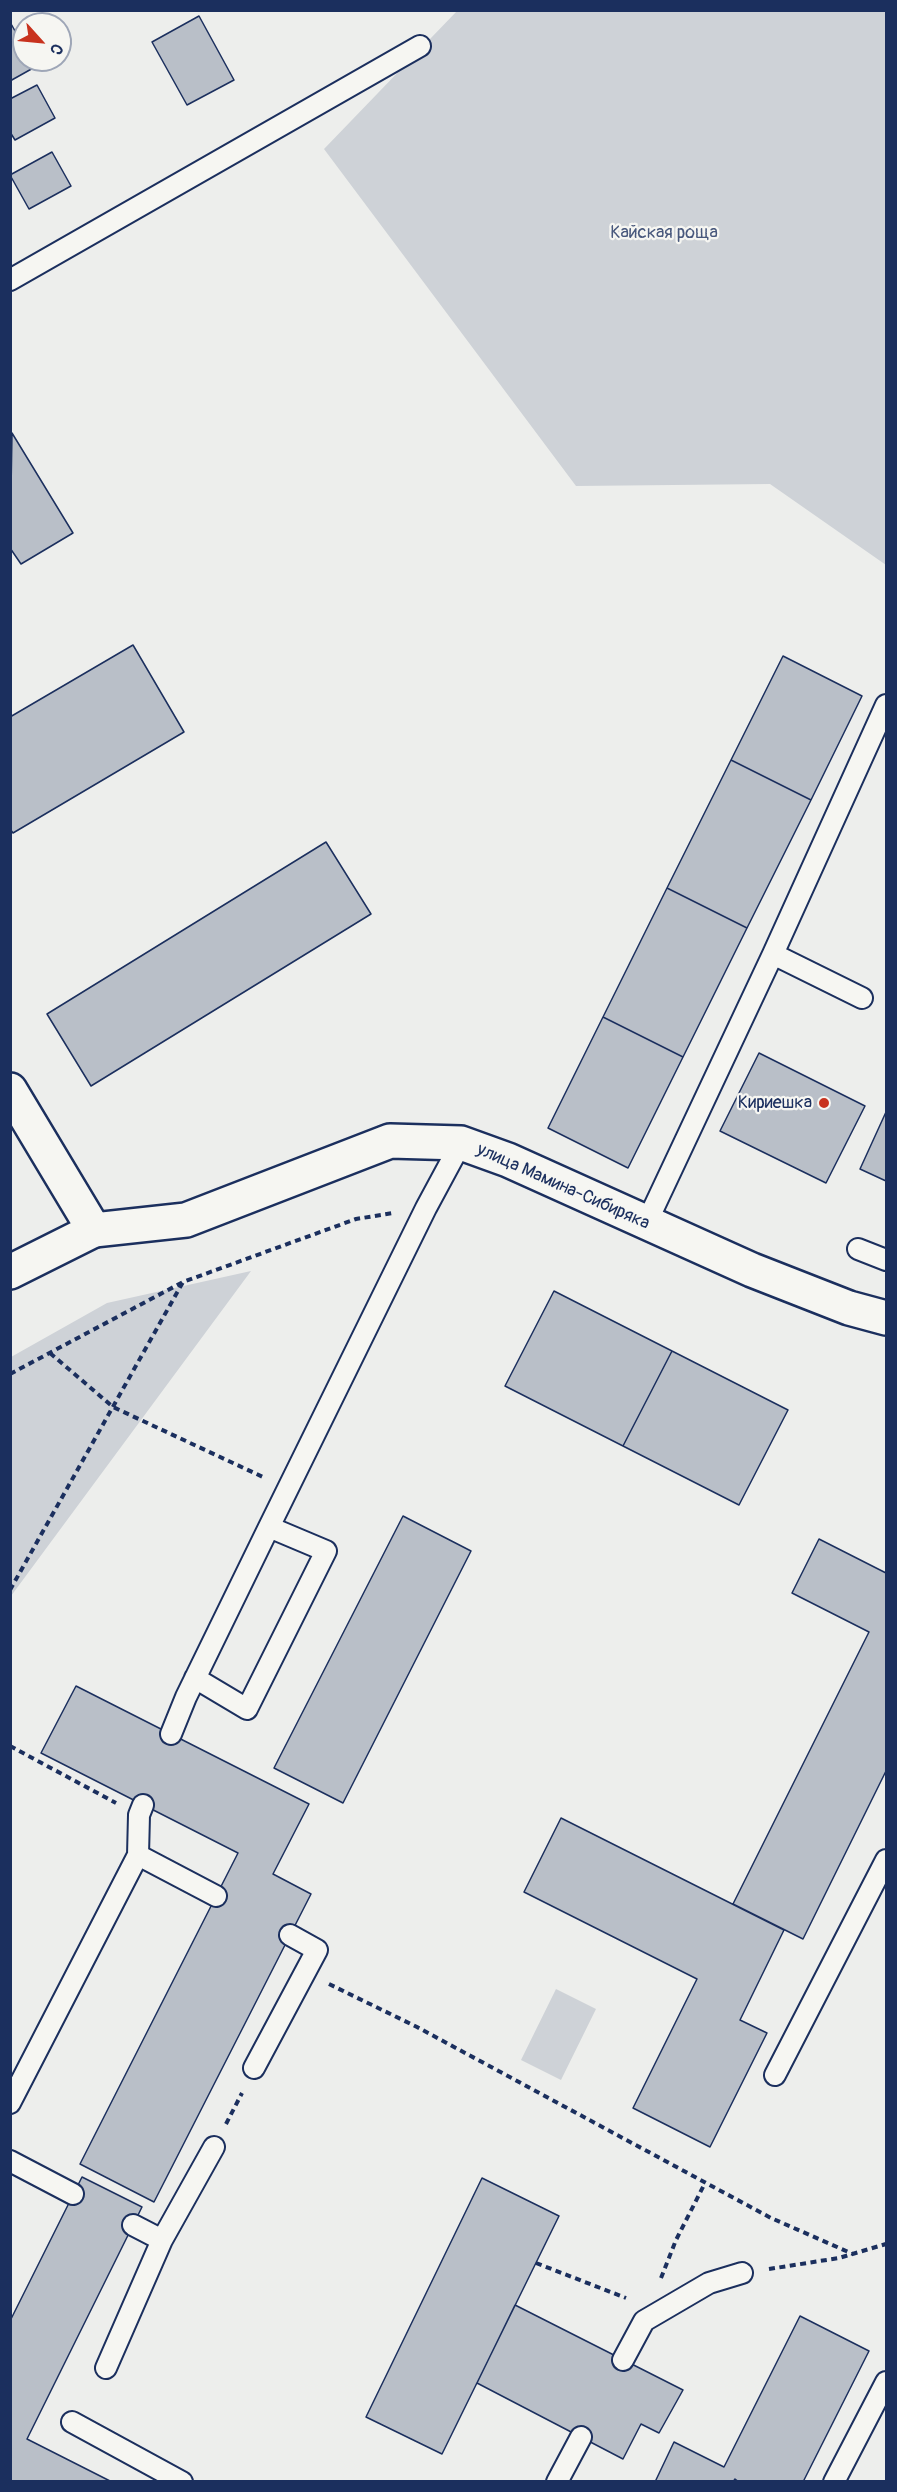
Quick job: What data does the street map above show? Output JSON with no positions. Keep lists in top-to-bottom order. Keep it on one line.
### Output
{"streets":{"street":["улица Мамина-Сибиряка"]},"parks":["Кайская роща"],"places":["Кириешка"],"north":"bottom right"}
